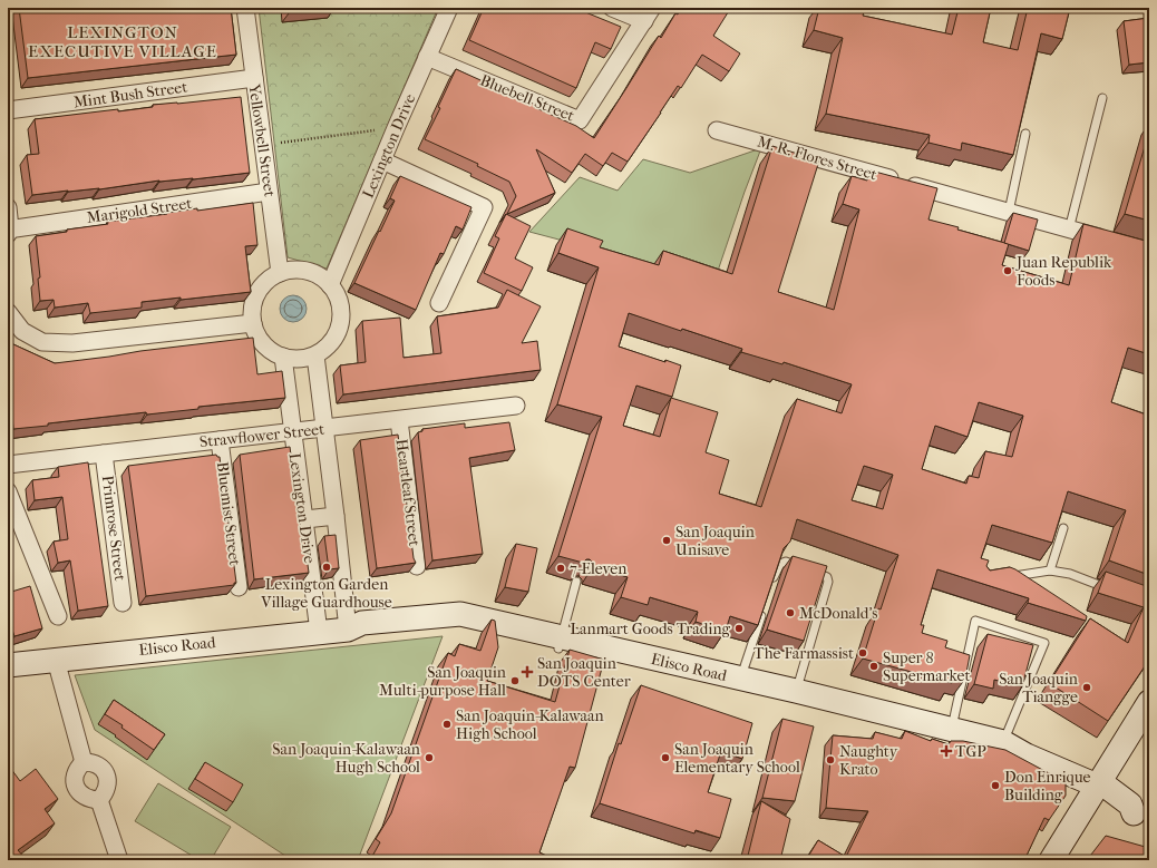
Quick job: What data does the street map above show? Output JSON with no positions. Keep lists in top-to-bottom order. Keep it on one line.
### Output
{"streets":{"main road":["Elisco Road"],"street":["Mint Bush Street","Bluebell Street","Yellowbell Street","Lexington Drive","M. R. Flores Street","Marigold Street","Strawflower Street","Heartleaf Street","Bluemist Street","Primrose Street"]},"crossings":[["Mint Bush Street","Yellowbell Street"],["Bluebell Street","Lexington Drive"],["Yellowbell Street","Lexington Drive"],["Yellowbell Street","Marigold Street"],["Lexington Drive","Strawflower Street"],["Lexington Drive","Elisco Road"],["Strawflower Street","Heartleaf Street"],["Strawflower Street","Bluemist Street"],["Strawflower Street","Primrose Street"]],"districts":["LEXINGTON EXECUTIVE VILLAGE"],"places":{"other":["Juan Republik Foods","San Joaquin Unisave","Lexington Garden Village Guardhouse","7-Eleven","McDonald's","Lanmart Goods Trading","The Farmassist","Super 8 Supermarket","San Joaquin Multi-purpose Hall","San Joaquin Tiangge","San Joaquin-Kalawaan High School","San Joaquin-Kalawaan Hugh School","San Joaquin Elementary School","Naughty Krato","Don Enrique Building"],"health":["San Joaquin DOTS Center","TGP"]}}
